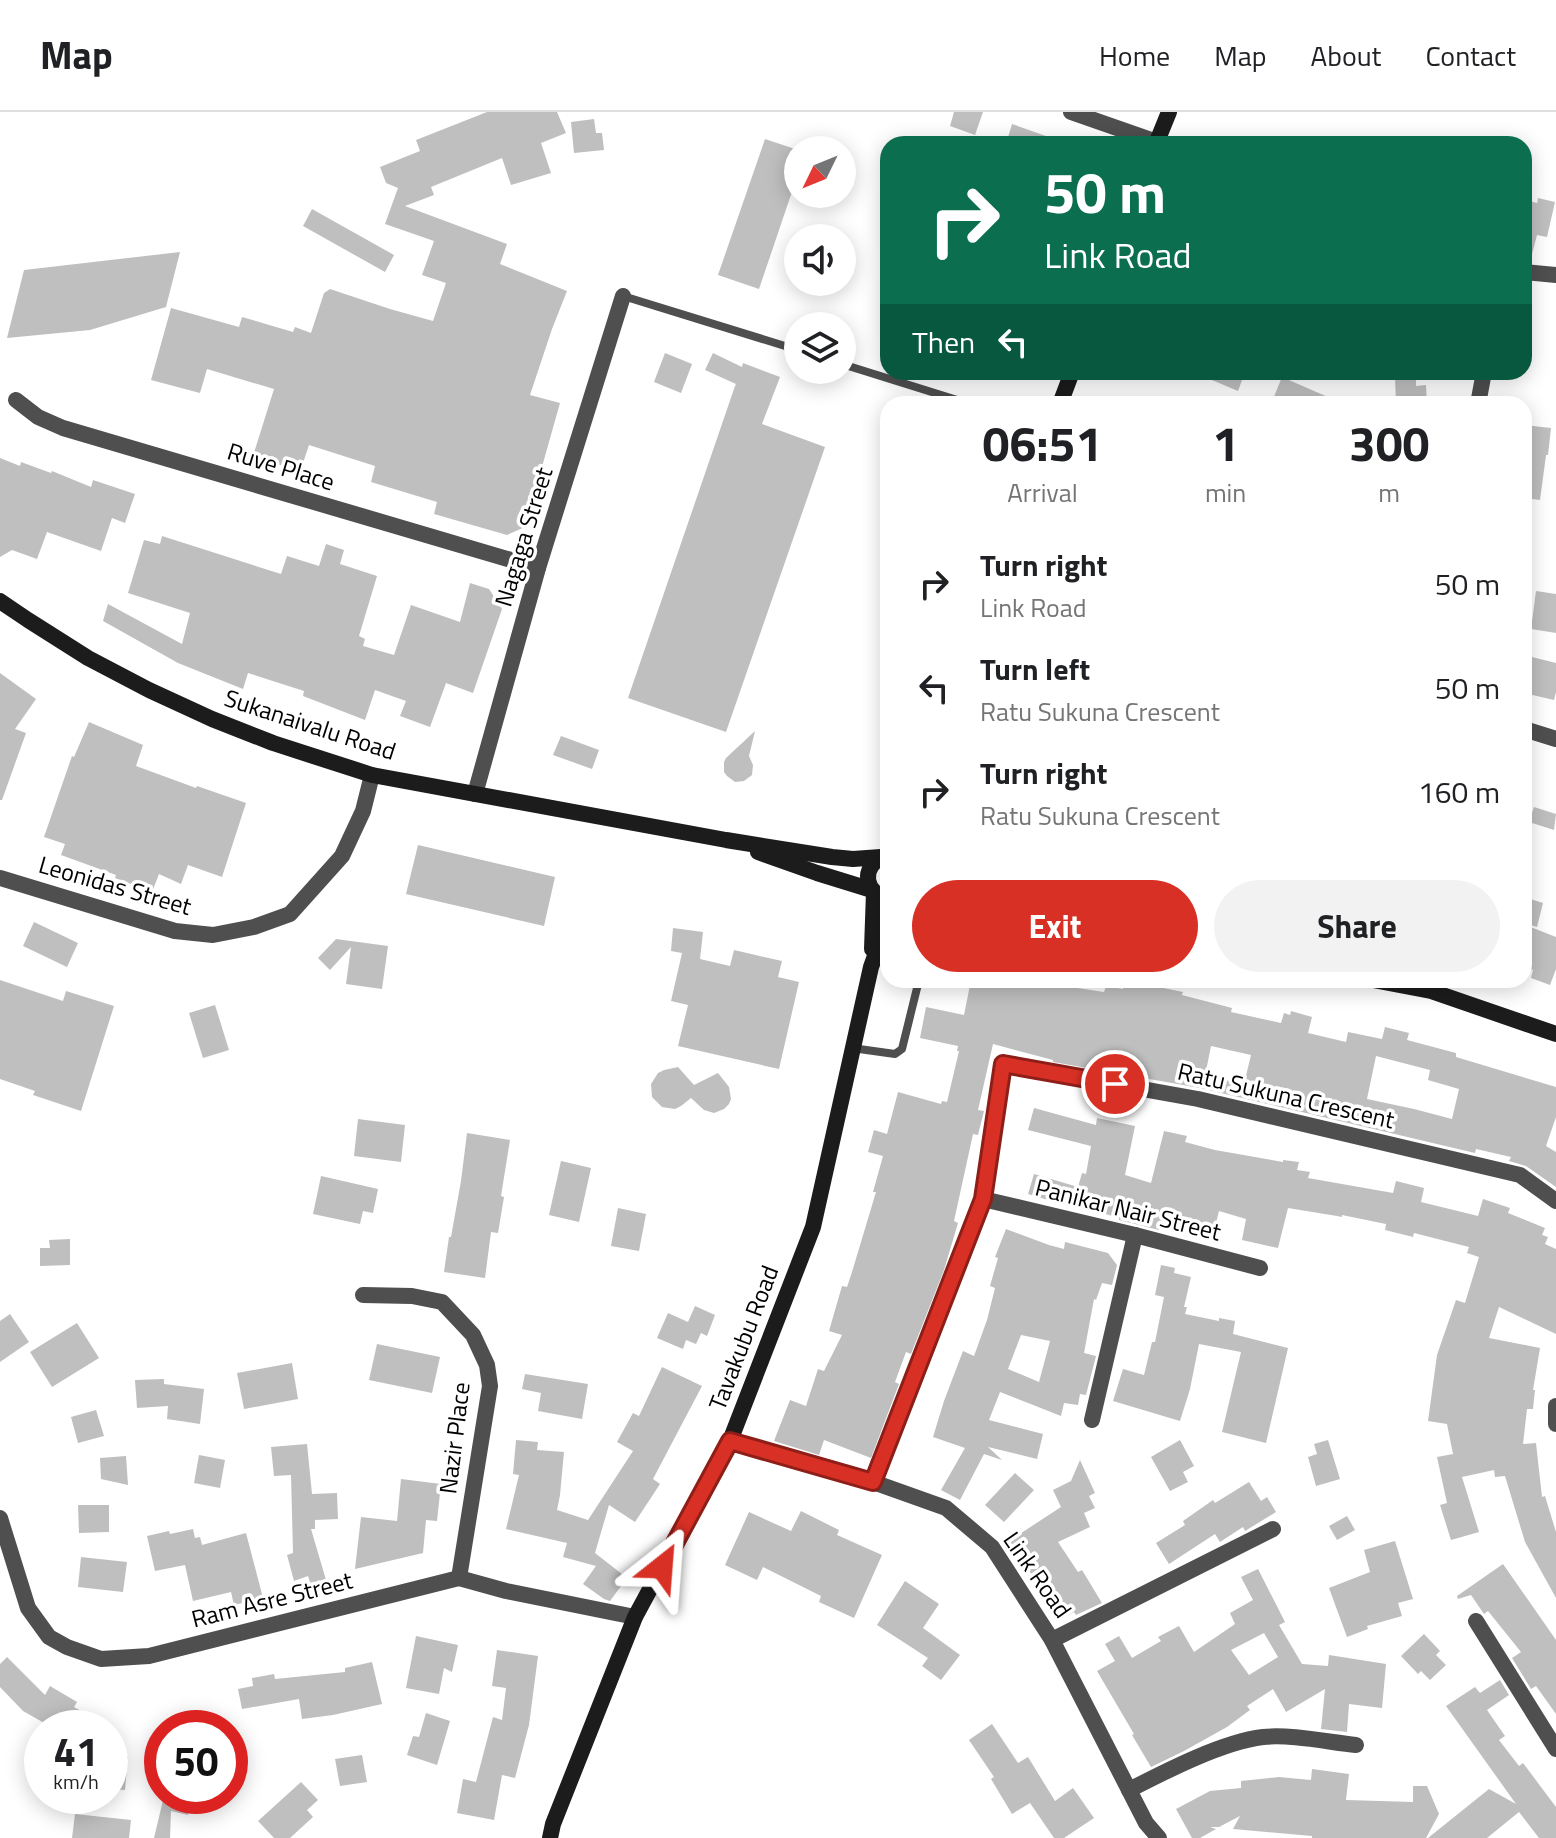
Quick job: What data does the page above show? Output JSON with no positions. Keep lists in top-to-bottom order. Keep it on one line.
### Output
{"streets":{"main road":["Sukanaivalu Road","Tavakubu Road"],"street":["Ruve Place","Nagaga Street","Leonidas Street","Ratu Sukuna Crescent","Panikar Nair Street","Nazir Place","Link Road","Ram Asre Street"]},"crossings":[["Ruve Place","Nagaga Street"],["Nagaga Street","Sukanaivalu Road"],["Sukanaivalu Road","Leonidas Street"],["Sukanaivalu Road","Tavakubu Road"],["Ratu Sukuna Crescent","Panikar Nair Street"],["Ratu Sukuna Crescent","Link Road"],["Tavakubu Road","Link Road"],["Tavakubu Road","Ram Asre Street"],["Nazir Place","Ram Asre Street"]],"north":"bottom left","page":{"header":"Map","nav":["Home","Map","About","Contact"],"turn":["50 m","Link Road"],"then":"Then","eta":["06:51","Arrival","1","min","300","m"],"list":[{"name":"Turn right","note":"Link Road","value":"50 m"},{"name":"Turn left","note":"Ratu Sukuna Crescent","value":"50 m"},{"name":"Turn right","note":"Ratu Sukuna Crescent","value":"160 m"}],"buttons":["Exit","Share"],"speed":"41 km/h","limit":"50"}}
